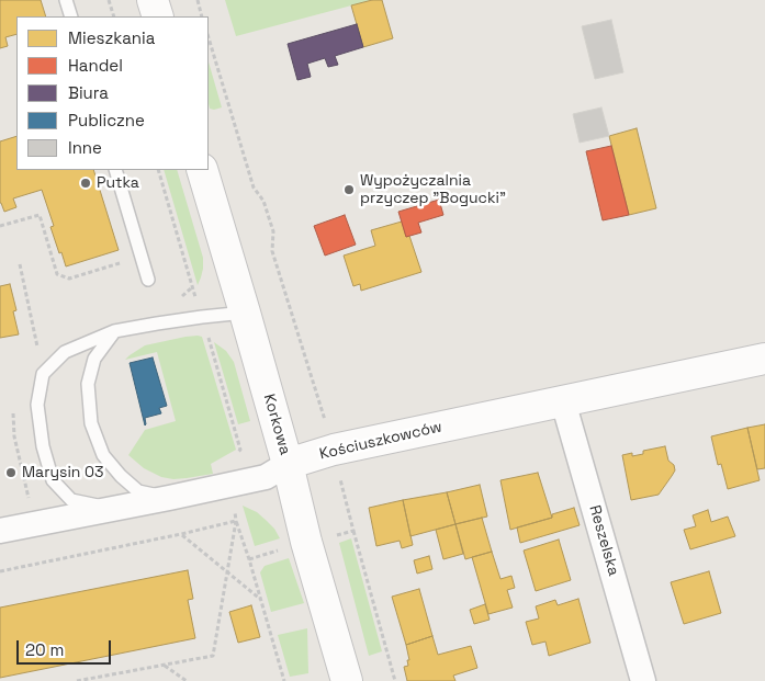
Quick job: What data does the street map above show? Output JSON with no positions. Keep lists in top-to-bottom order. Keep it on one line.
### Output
{"streets":{"street":["Korkowa","Kościuszkowców","Reszelska"]},"crossings":[["Korkowa","Kościuszkowców"],["Kościuszkowców","Reszelska"]],"places":["Putka","Wypożyczalnia przyczep \"Bogucki\"","Marysin 03"],"legend":["Mieszkania","Handel","Biura","Publiczne","Inne"],"scale_bar":"20 m"}
